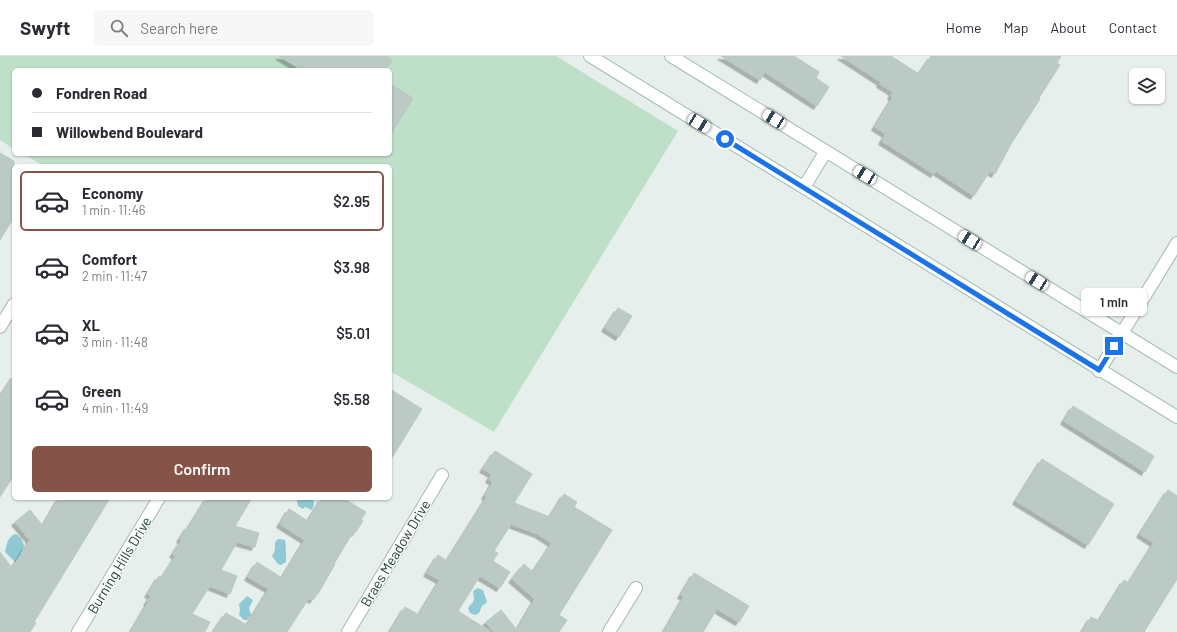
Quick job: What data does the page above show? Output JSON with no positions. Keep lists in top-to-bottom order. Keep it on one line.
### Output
{"streets":{"main road":["Braes Meadow Drive","Burning Hills Drive"]},"page":{"header":"Swyft","search":"Search here","nav":["Home","Map","About","Contact"],"banner":["Fondren Road","Willowbend Boulevard"],"list":[{"name":"Economy","note":"1 min · 11:46","value":"$2.95"},{"name":"Comfort","note":"2 min · 11:47","value":"$3.98"},{"name":"XL","note":"3 min · 11:48","value":"$5.01"},{"name":"Green","note":"4 min · 11:49","value":"$5.58"}],"bubble":"1 min","buttons":"Confirm"}}
